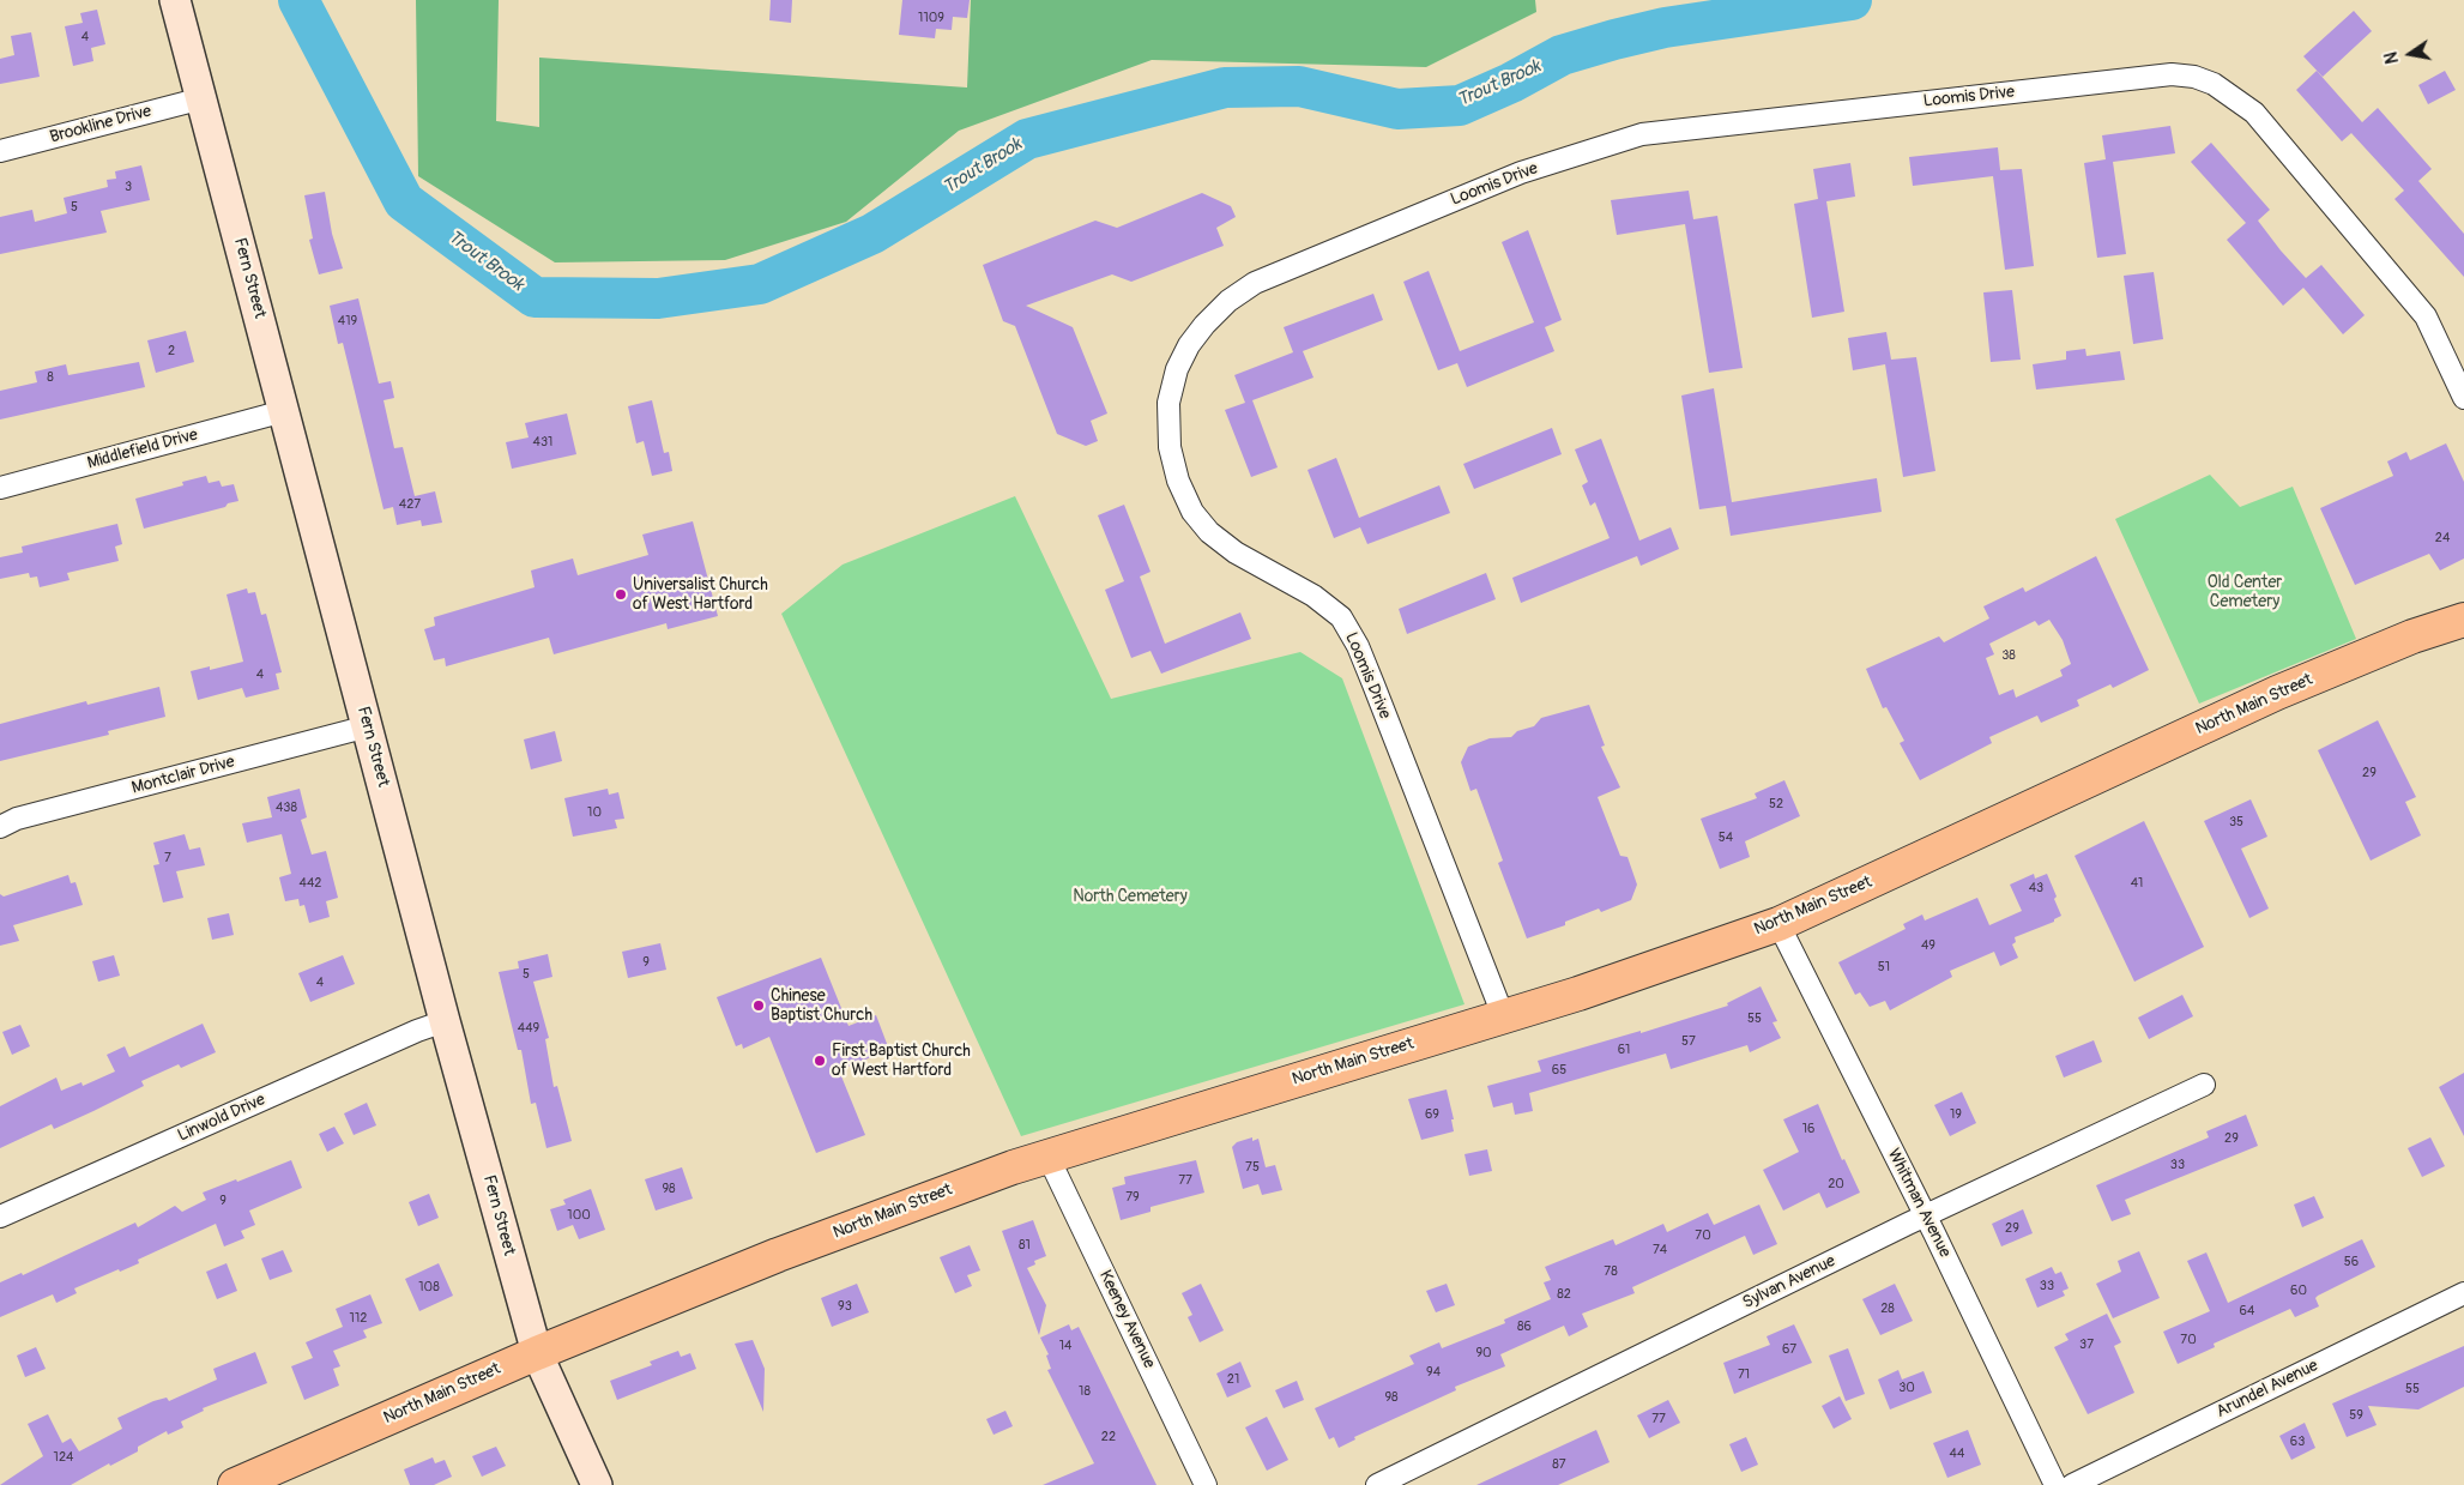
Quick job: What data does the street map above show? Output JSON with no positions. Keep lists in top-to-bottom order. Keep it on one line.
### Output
{"streets":{"main road":["North Main Street"],"street":["Loomis Drive","Brookline Drive","Fern Street","Middlefield Drive","Montclair Drive","Linwold Drive","Whitman Avenue","Sylvan Avenue","Keeney Avenue","Arundel Avenue"]},"crossings":[["Loomis Drive","North Main Street"],["Brookline Drive","Fern Street"],["Fern Street","Middlefield Drive"],["Fern Street","North Main Street"],["Fern Street","Montclair Drive"],["Fern Street","Linwold Drive"],["North Main Street","Whitman Avenue"],["North Main Street","Keeney Avenue"],["Whitman Avenue","Sylvan Avenue"]],"water":["Trout Brook"],"parks":["Old Center Cemetery","North Cemetery"],"places":["Universalist Church of West Hartford","Chinese Baptist Church","First Baptist Church of West Hartford"],"house_numbers":["1109","4","3","5","419","2","8","431","427","24","38","4","29","52","438","10","35","54","7","442","41","43","49","9","51","5","4","55","449","57","61","65","69","19","16","29","33","75","77","20","98","79","9","100","29","70","81","74","56","78","33","108","60","82","93","28","64","112","86","70","37","14","67","90","94","71","21","30","55","18","98","59","77","22","63","44","124","87"],"north":"left"}
